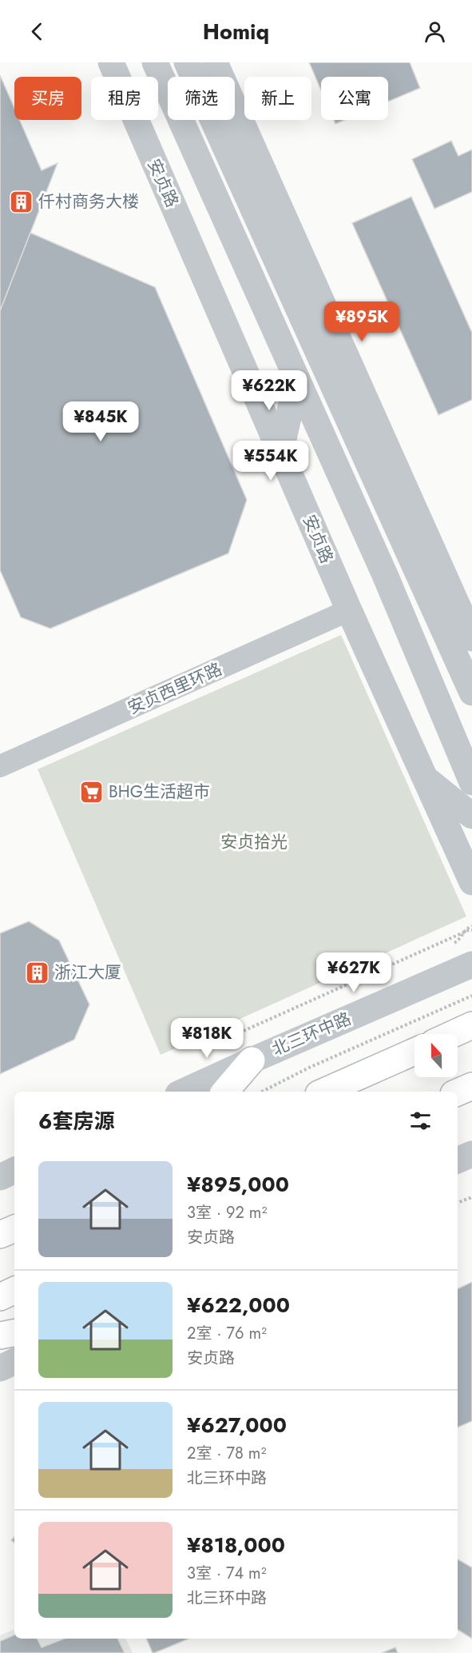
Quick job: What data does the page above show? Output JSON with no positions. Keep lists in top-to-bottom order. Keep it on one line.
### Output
{"streets":{"street":["安贞路","安贞西里环路","北三环中路"]},"crossings":[["安贞路","安贞西里环路"]],"parks":["安贞拾光"],"places":{"building":["仟村商务大楼","浙江大厦"],"supermarket":["BHG生活超市"]},"north":"top","page":{"header":"Homiq","chip":["买房","租房","筛选","新上","公寓"],"price":["¥895K","¥622K","¥845K","¥554K","¥627K","¥818K"],"heading":"6套房源","list":[{"name":"¥895,000","note":"3室 · 92 m² · 安贞路"},{"name":"¥622,000","note":"2室 · 76 m² · 安贞路"},{"name":"¥627,000","note":"2室 · 78 m² · 北三环中路"},{"name":"¥818,000","note":"3室 · 74 m² · 北三环中路"}]}}
